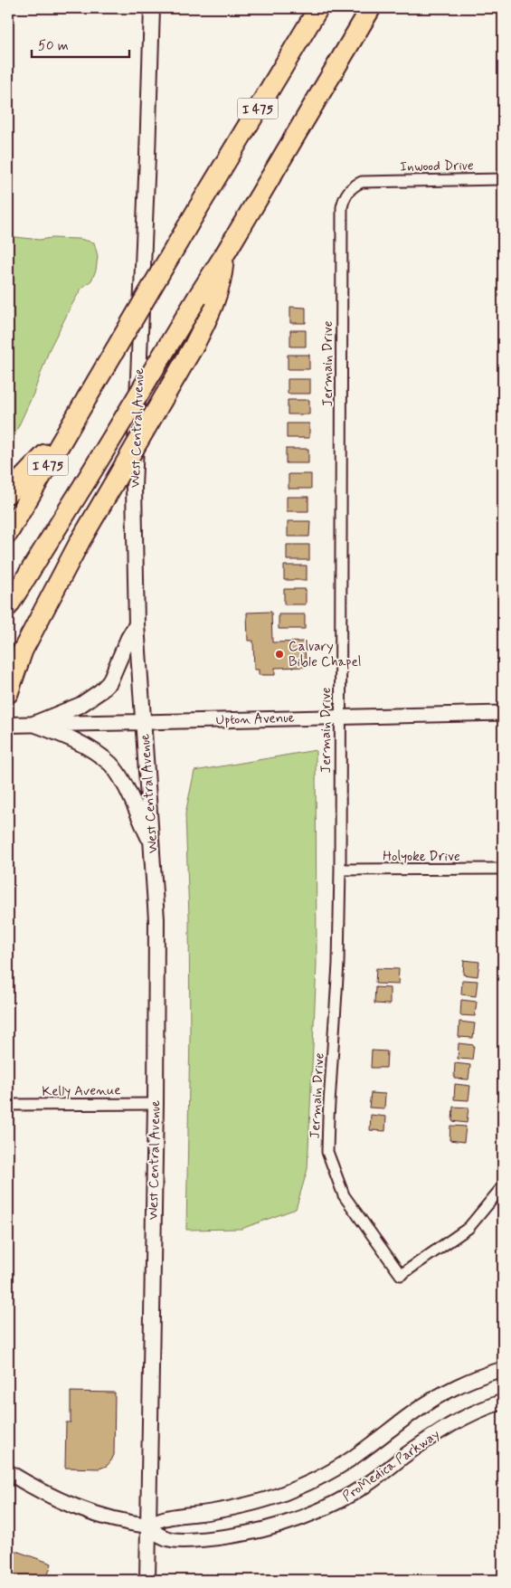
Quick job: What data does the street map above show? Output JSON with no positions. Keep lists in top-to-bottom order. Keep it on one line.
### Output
{"streets":{"highway":["I 475"],"main road":["West Central Avenue","Upton Avenue","ProMedica Parkway"],"street":["Inwood Drive","Jermain Drive","Holyoke Drive","Kelly Avenue"]},"crossings":[["Inwood Drive","Jermain Drive"],["Jermain Drive","Upton Avenue"],["Jermain Drive","Holyoke Drive"],["West Central Avenue","Upton Avenue"],["West Central Avenue","Kelly Avenue"],["West Central Avenue","ProMedica Parkway"]],"places":["Calvary Bible Chapel"],"scale_bar":"50 m"}
